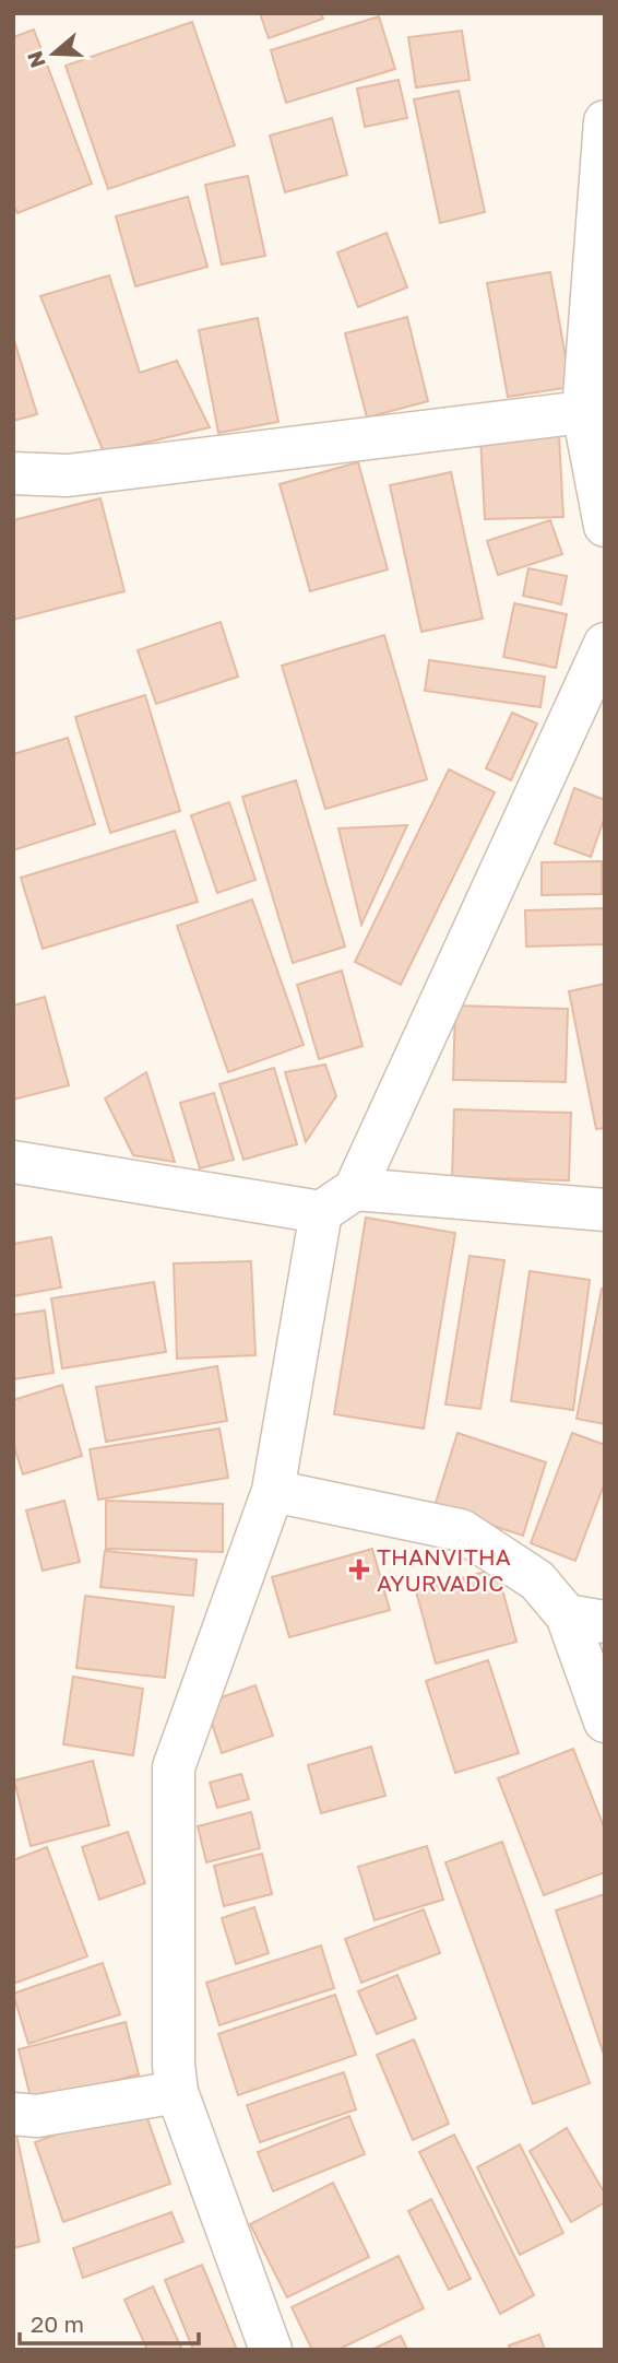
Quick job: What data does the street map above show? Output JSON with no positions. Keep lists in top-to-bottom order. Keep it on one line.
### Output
{"places":{"health":["THANVITHA AYURVADIC"]},"scale_bar":"20 m","north":"left"}
